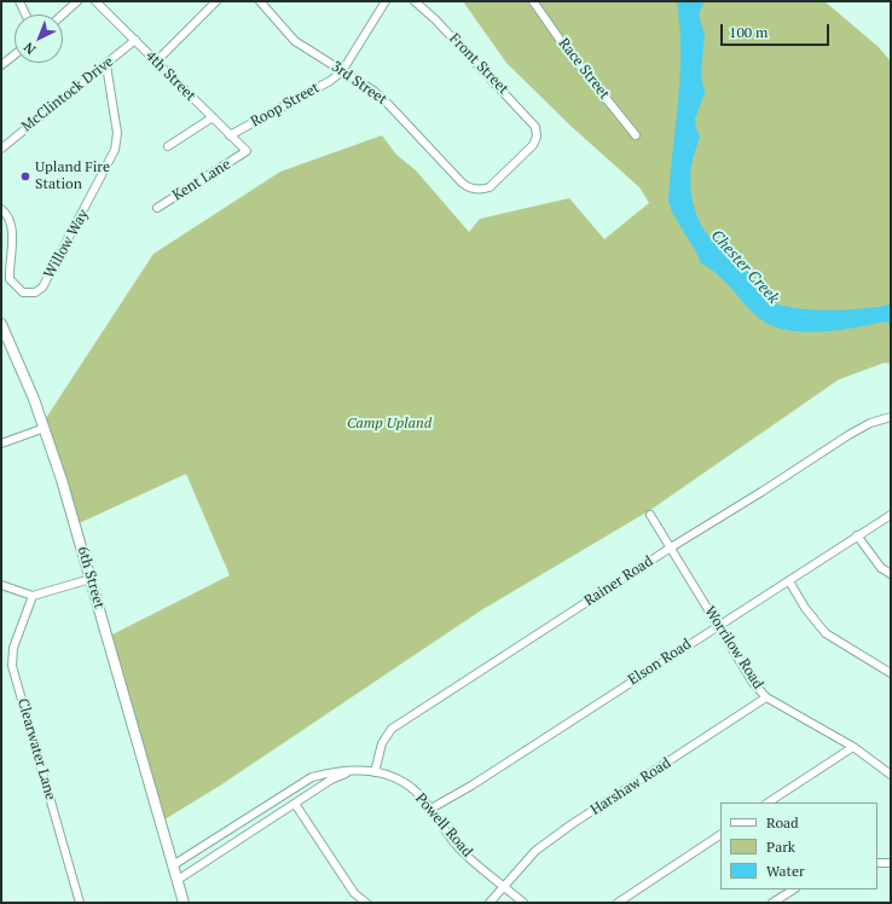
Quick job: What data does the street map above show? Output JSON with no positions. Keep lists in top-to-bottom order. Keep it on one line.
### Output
{"streets":{"street":["Front Street","Race Street","4th Street","3rd Street","McClintock Drive","Roop Street","Kent Lane","Willow Way","6th Street","Rainer Road","Worrilow Road","Elson Road","Clearwater Lane","Harshaw Road","Powell Road"]},"crossings":[["Front Street","3rd Street"],["4th Street","McClintock Drive"],["4th Street","Roop Street"],["4th Street","Kent Lane"],["3rd Street","Roop Street"],["McClintock Drive","Willow Way"],["6th Street","Powell Road"],["Rainer Road","Worrilow Road"],["Rainer Road","Powell Road"],["Worrilow Road","Elson Road"],["Worrilow Road","Harshaw Road"],["Elson Road","Powell Road"],["Harshaw Road","Powell Road"]],"water":["Chester Creek"],"parks":["Camp Upland"],"places":["Upland Fire Station"],"legend":["Road","Park","Water"],"scale_bar":"100 m","north":"bottom left"}
